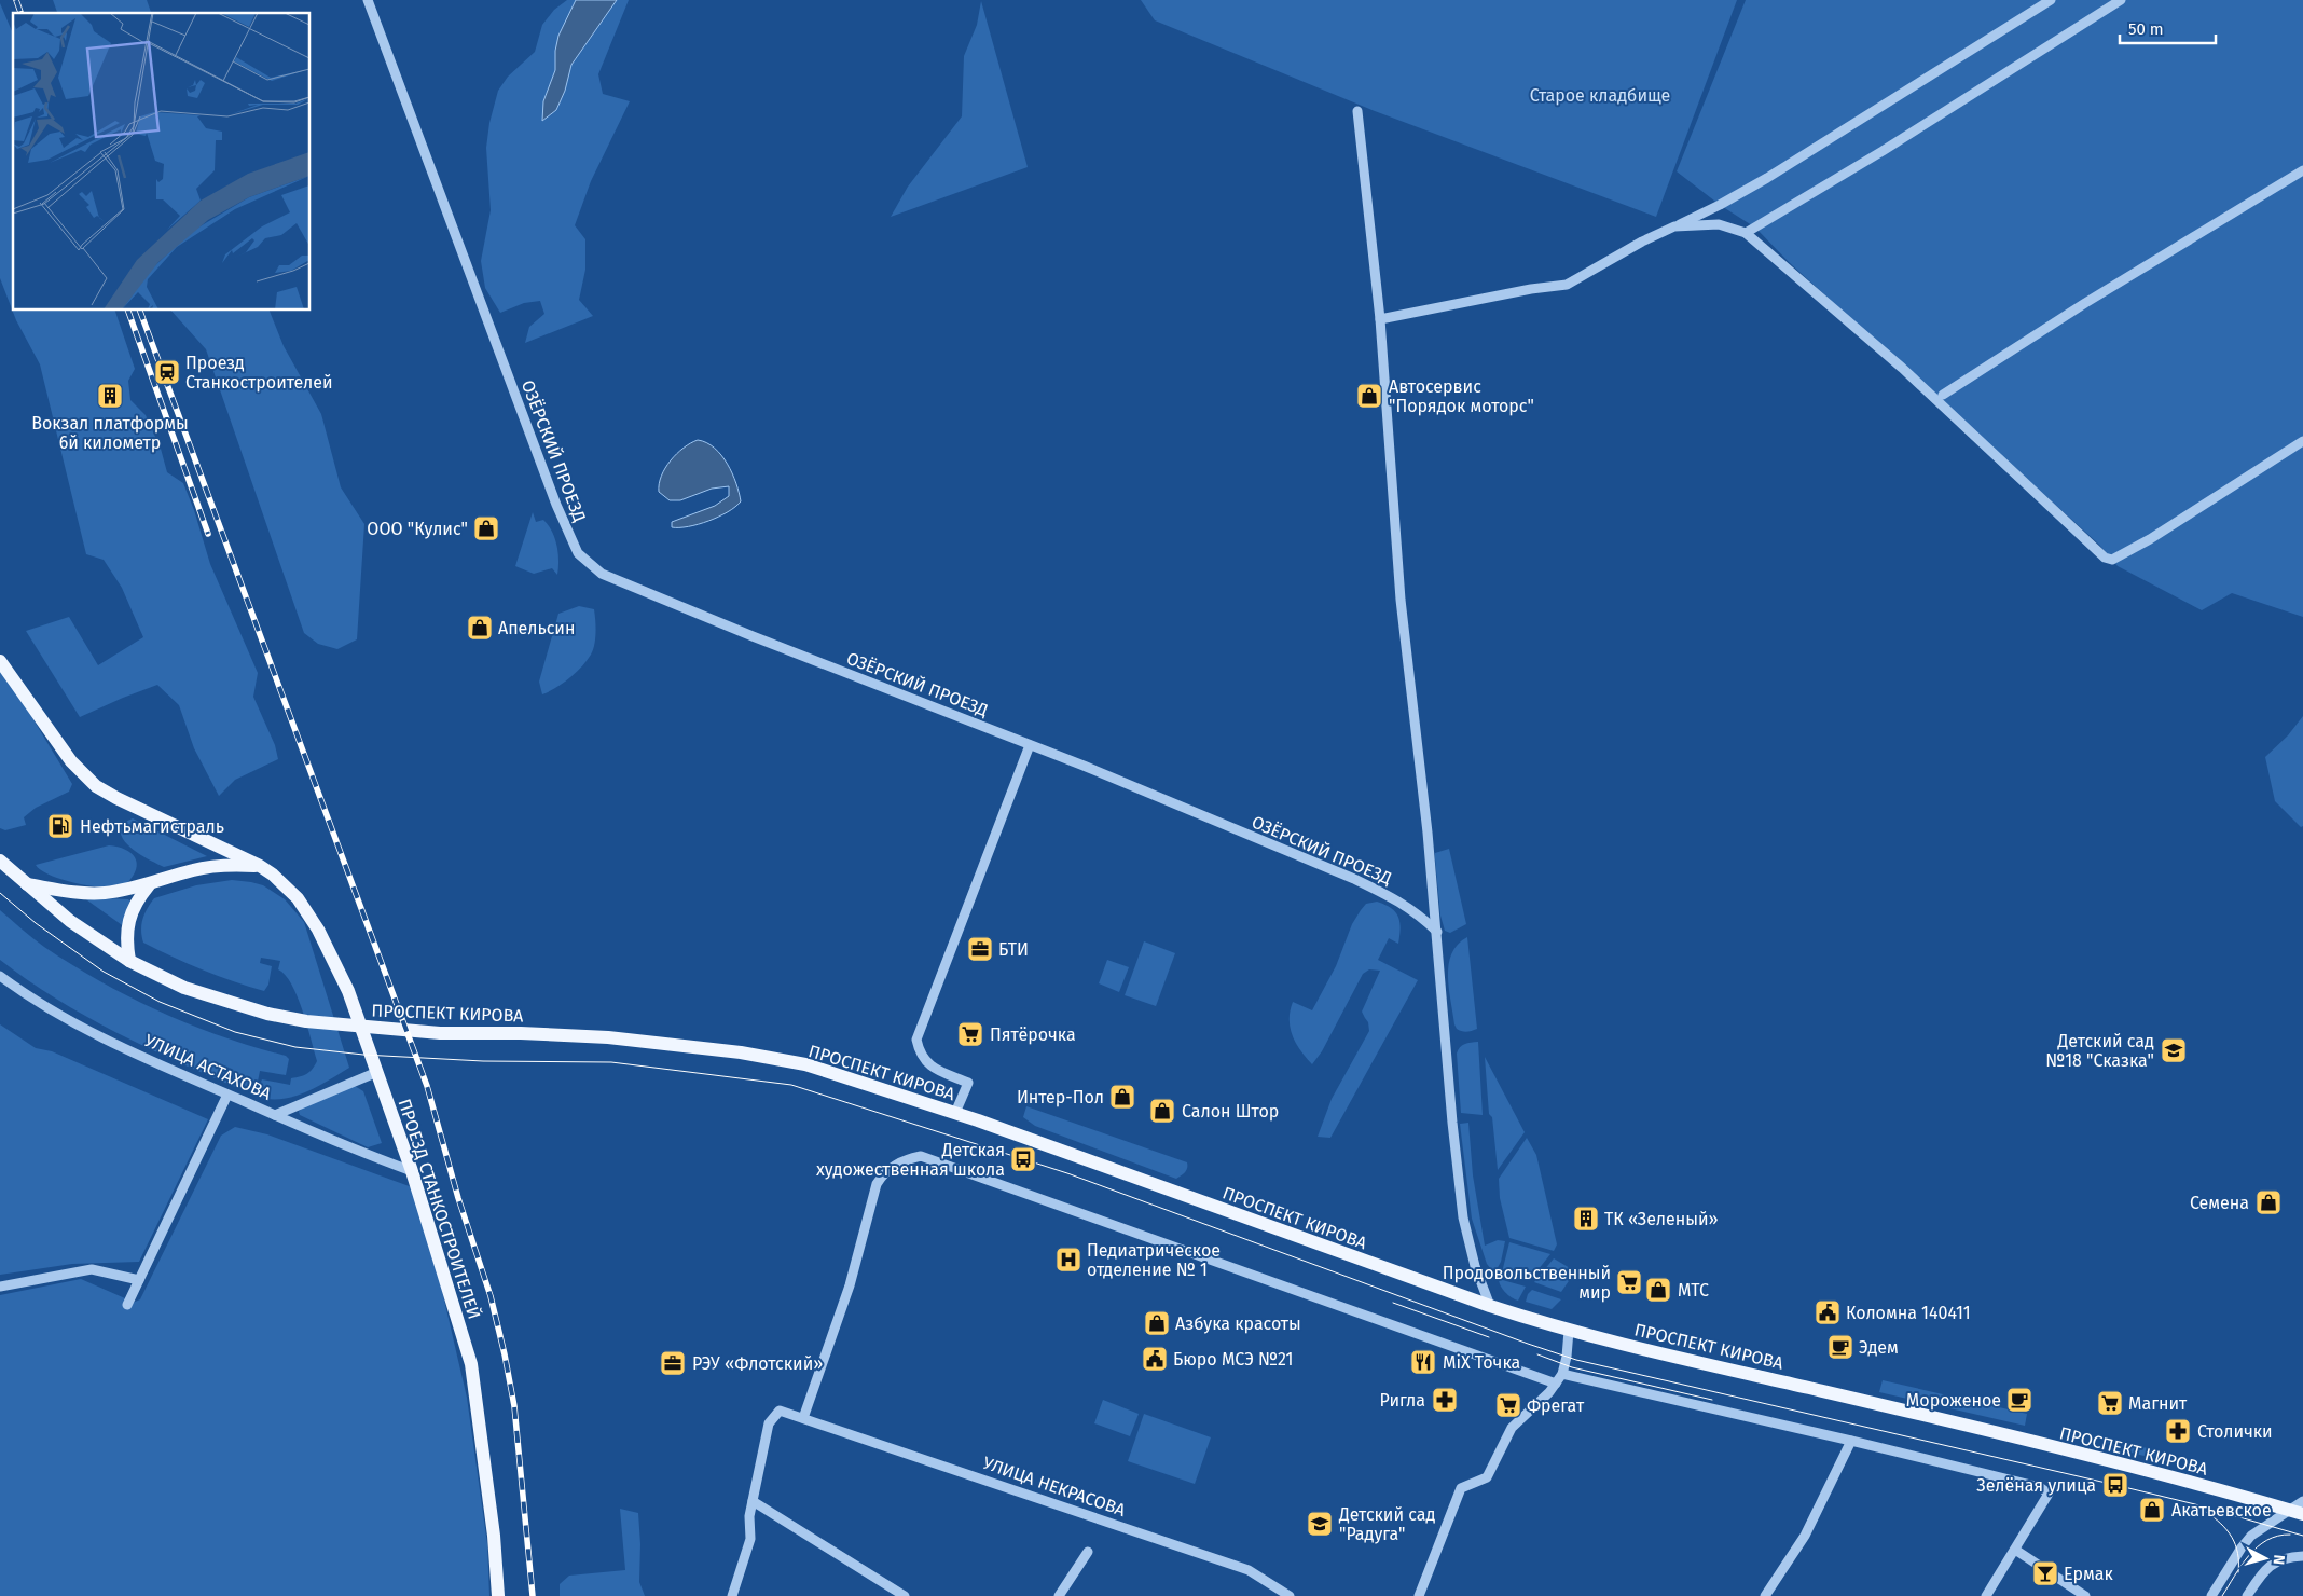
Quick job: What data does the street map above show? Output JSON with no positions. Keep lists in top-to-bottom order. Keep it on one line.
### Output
{"streets":{"main road":["ПРОСПЕКТ КИРОВА","ПРОЕЗД СТАНКОСТРОИТЕЛЕЙ"],"street":["ОЗЁРСКИЙ ПРОЕЗД","УЛИЦА АСТАХОВА","УЛИЦА НЕКРАСОВА"]},"crossings":[["УЛИЦА АСТАХОВА","ПРОЕЗД СТАНКОСТРОИТЕЛЕЙ"]],"parks":["Старое кладбище"],"places":{"station":["Проезд Станкостроителей"],"building":["Вокзал платформы 6й километр","ТК «Зеленый»"],"shop":["Автосервис \"Порядок моторс\"","ООО \"Кулис\"","Апельсин","Интер-Пол","Салон Штор","Семена","МТС","Азбука красоты","Акатьевское"],"fuel station":["Нефтьмагистраль"],"office":["БТИ","РЭУ «Флотский»"],"supermarket":["Пятёрочка","Продовольственный мир","Магнит","Фрегат"],"school or university":["Детский сад №18 \"Сказка\"","Детский сад \"Радуга\""],"bus stop":["Детская художественная школа","Зелёная улица"],"hospital":["Педиатрическое отделение № 1"],"public building":["Коломна 140411","Бюро МСЭ №21"],"cafe":["Эдем","Мороженое"],"restaurant":["MiX Точка"],"pharmacy":["Ригла","Столички"],"bar":["Ермак"]},"scale_bar":"50 m","north":"right"}
